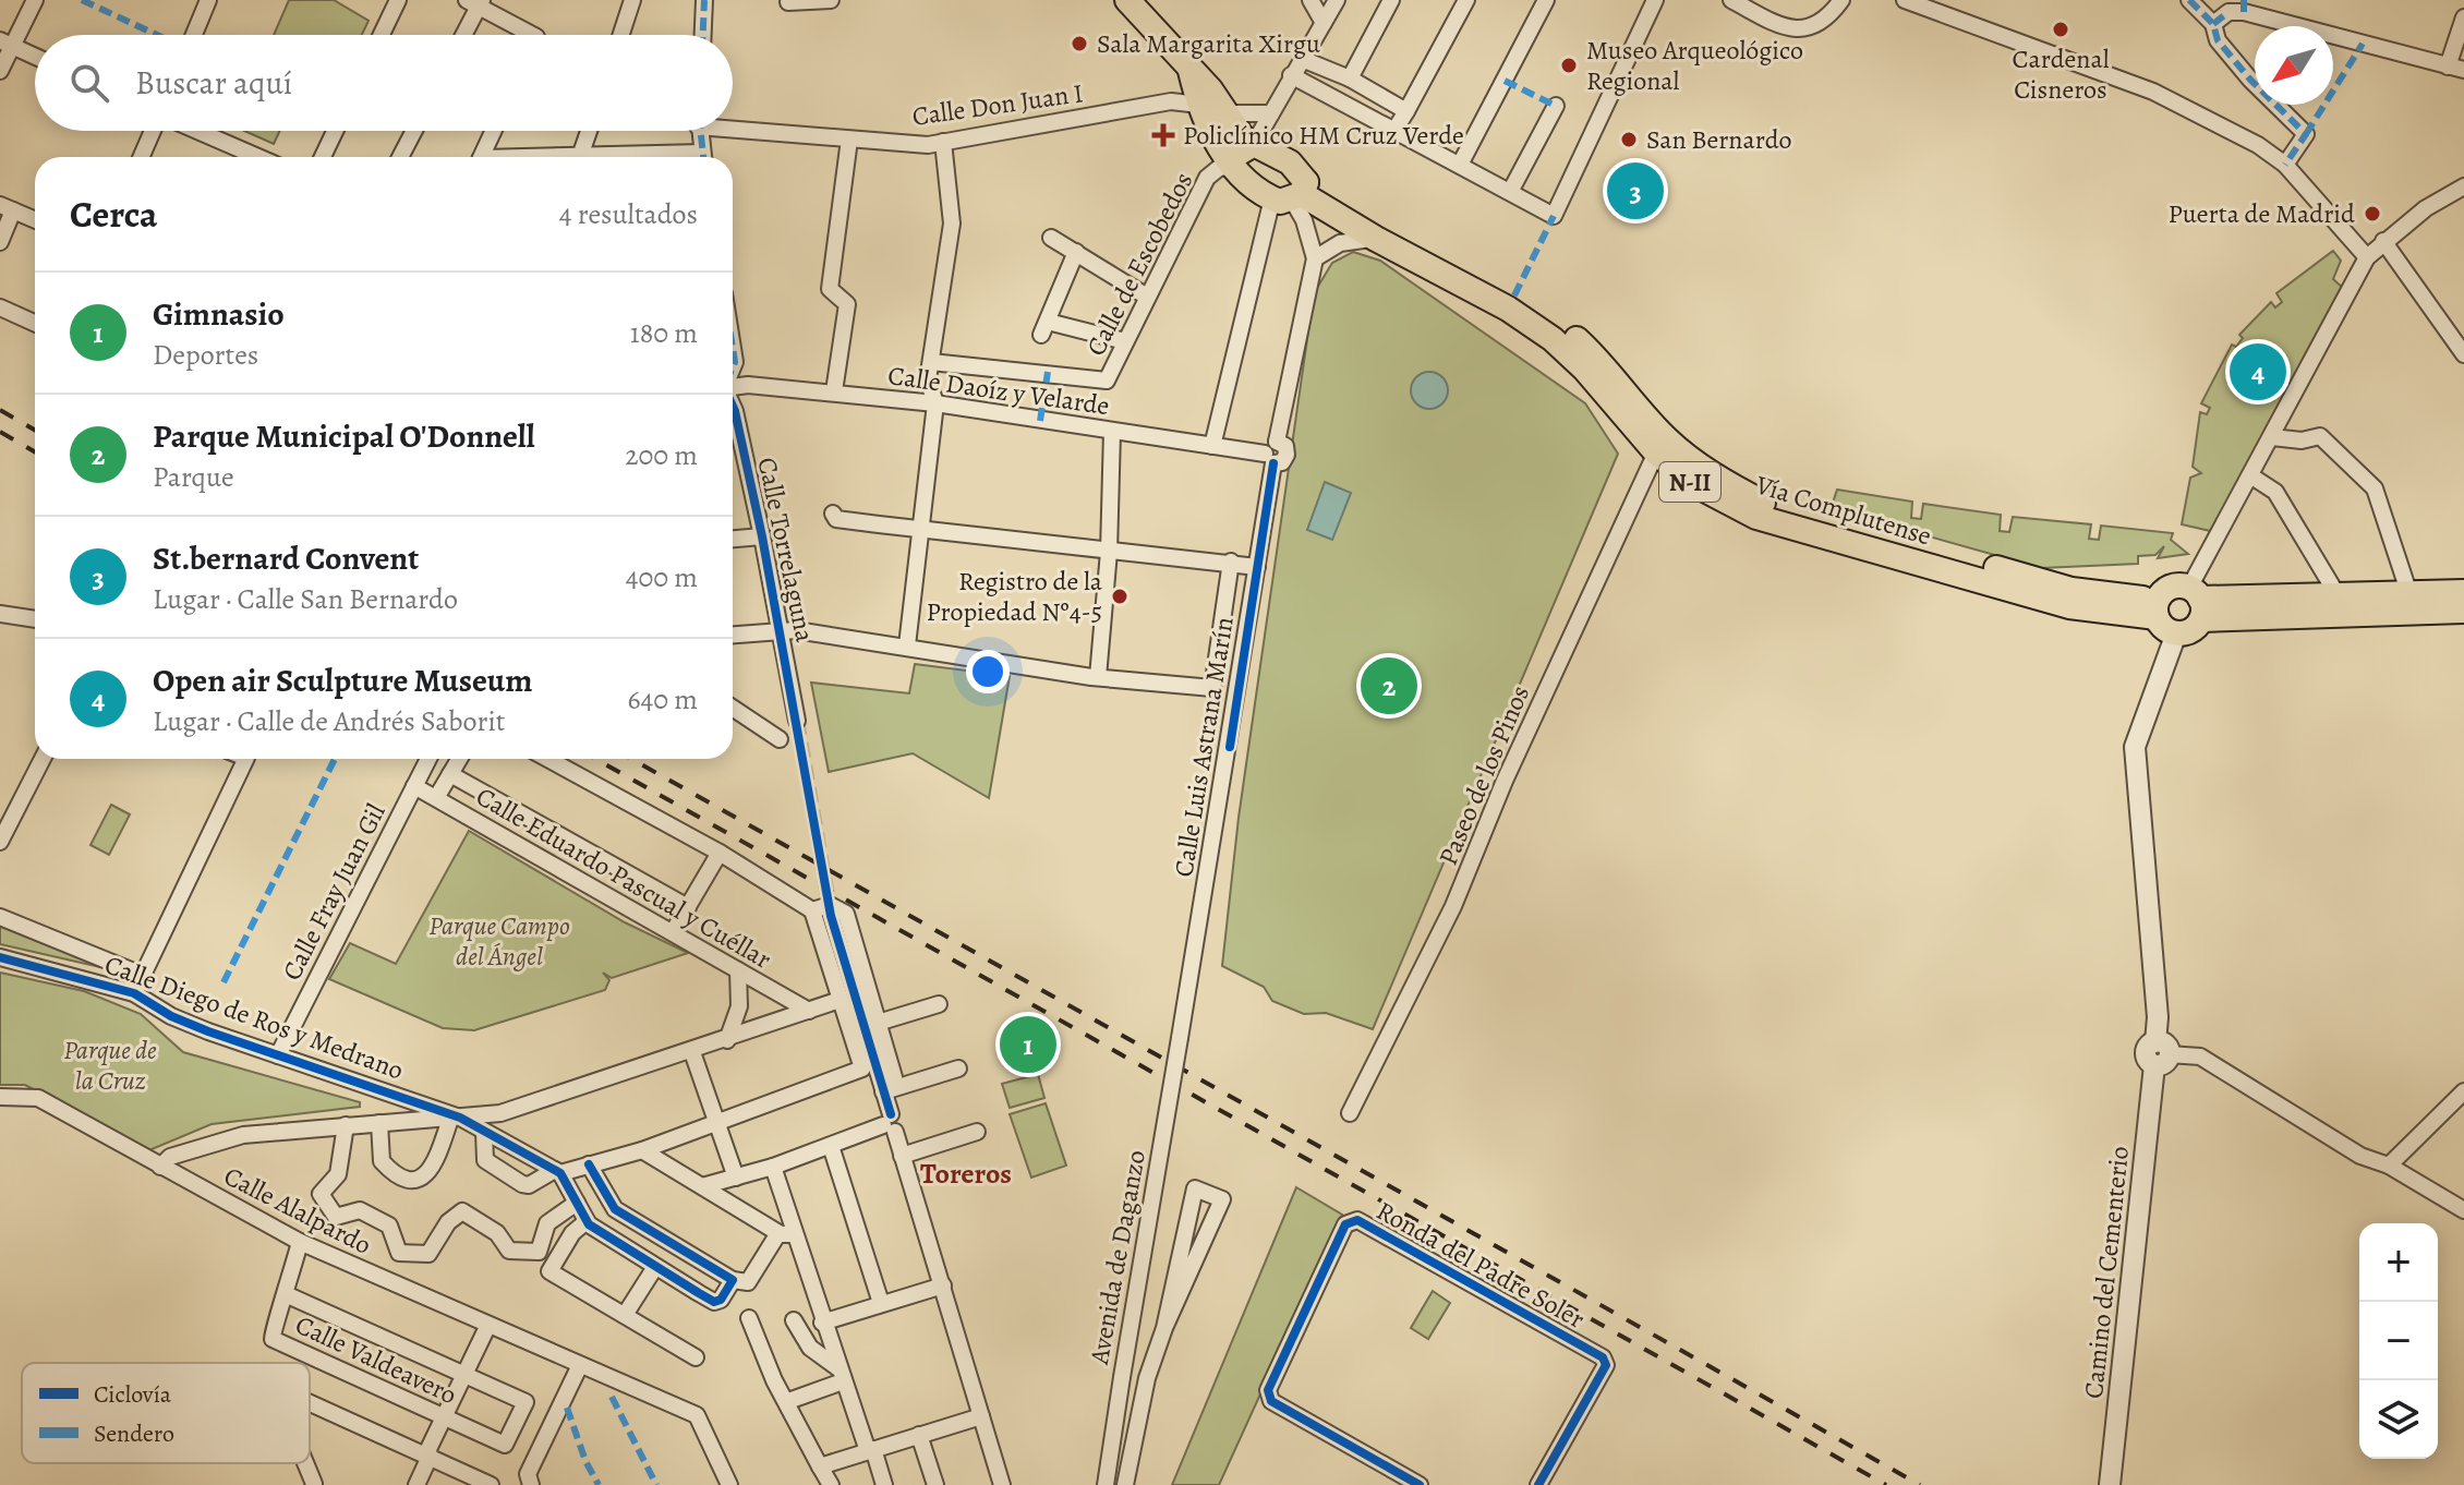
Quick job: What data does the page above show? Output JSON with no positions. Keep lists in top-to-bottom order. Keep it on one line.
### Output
{"streets":{"main road":["N-II","Vía Complutense"],"street":["Calle Don Juan I","Calle de Escobedos","Calle Daoíz y Velarde","Calle Torrelaguna","Calle Luis Astrana Marín","Paseo de los Pinos","Calle Eduardo Pascual y Cuéllar","Calle Fray Juan Gil","Calle Diego de Ros y Medrano","Calle Alalpardo","Avenida de Daganzo","Ronda del Padre Soler","Camino del Cementerio","Calle Valdeavero"]},"crossings":[["Calle Daoíz y Velarde","Calle Luis Astrana Marín"],["N-II","Vía Complutense"],["N-II","Camino del Cementerio"],["Vía Complutense","Paseo de los Pinos"],["Vía Complutense","Camino del Cementerio"],["Calle Luis Astrana Marín","Avenida de Daganzo"],["Calle Eduardo Pascual y Cuéllar","Calle Fray Juan Gil"],["Calle Eduardo Pascual y Cuéllar","Calle Diego de Ros y Medrano"],["Calle Fray Juan Gil","Calle Diego de Ros y Medrano"],["Calle Alalpardo","Calle Valdeavero"]],"districts":["Toreros"],"parks":["Parque Campo del Ángel","Parque de la Cruz"],"places":{"other":["Cardenal Cisneros","Sala Margarita Xirgu","Museo Arqueológico Regional","San Bernardo","Puerta de Madrid","Registro de la Propiedad Nº4-5"],"health":["Policlínico HM Cruz Verde"]},"legend":["Ciclovía","Sendero"],"north":"bottom left","page":{"search":"Buscar aquí","heading":["Cerca","4 resultados"],"pins":["3","4","2","1"],"list":[{"mark":"1","name":"Gimnasio","note":"Deportes","value":"180 m"},{"mark":"2","name":"Parque Municipal O'Donnell","note":"Parque","value":"200 m"},{"mark":"3","name":"St.bernard Convent","note":"Lugar · Calle San Bernardo","value":"400 m"},{"mark":"4","name":"Open air Sculpture Museum","note":"Lugar · Calle de Andrés Saborit","value":"640 m"}],"map_buttons":["+","−"]}}
